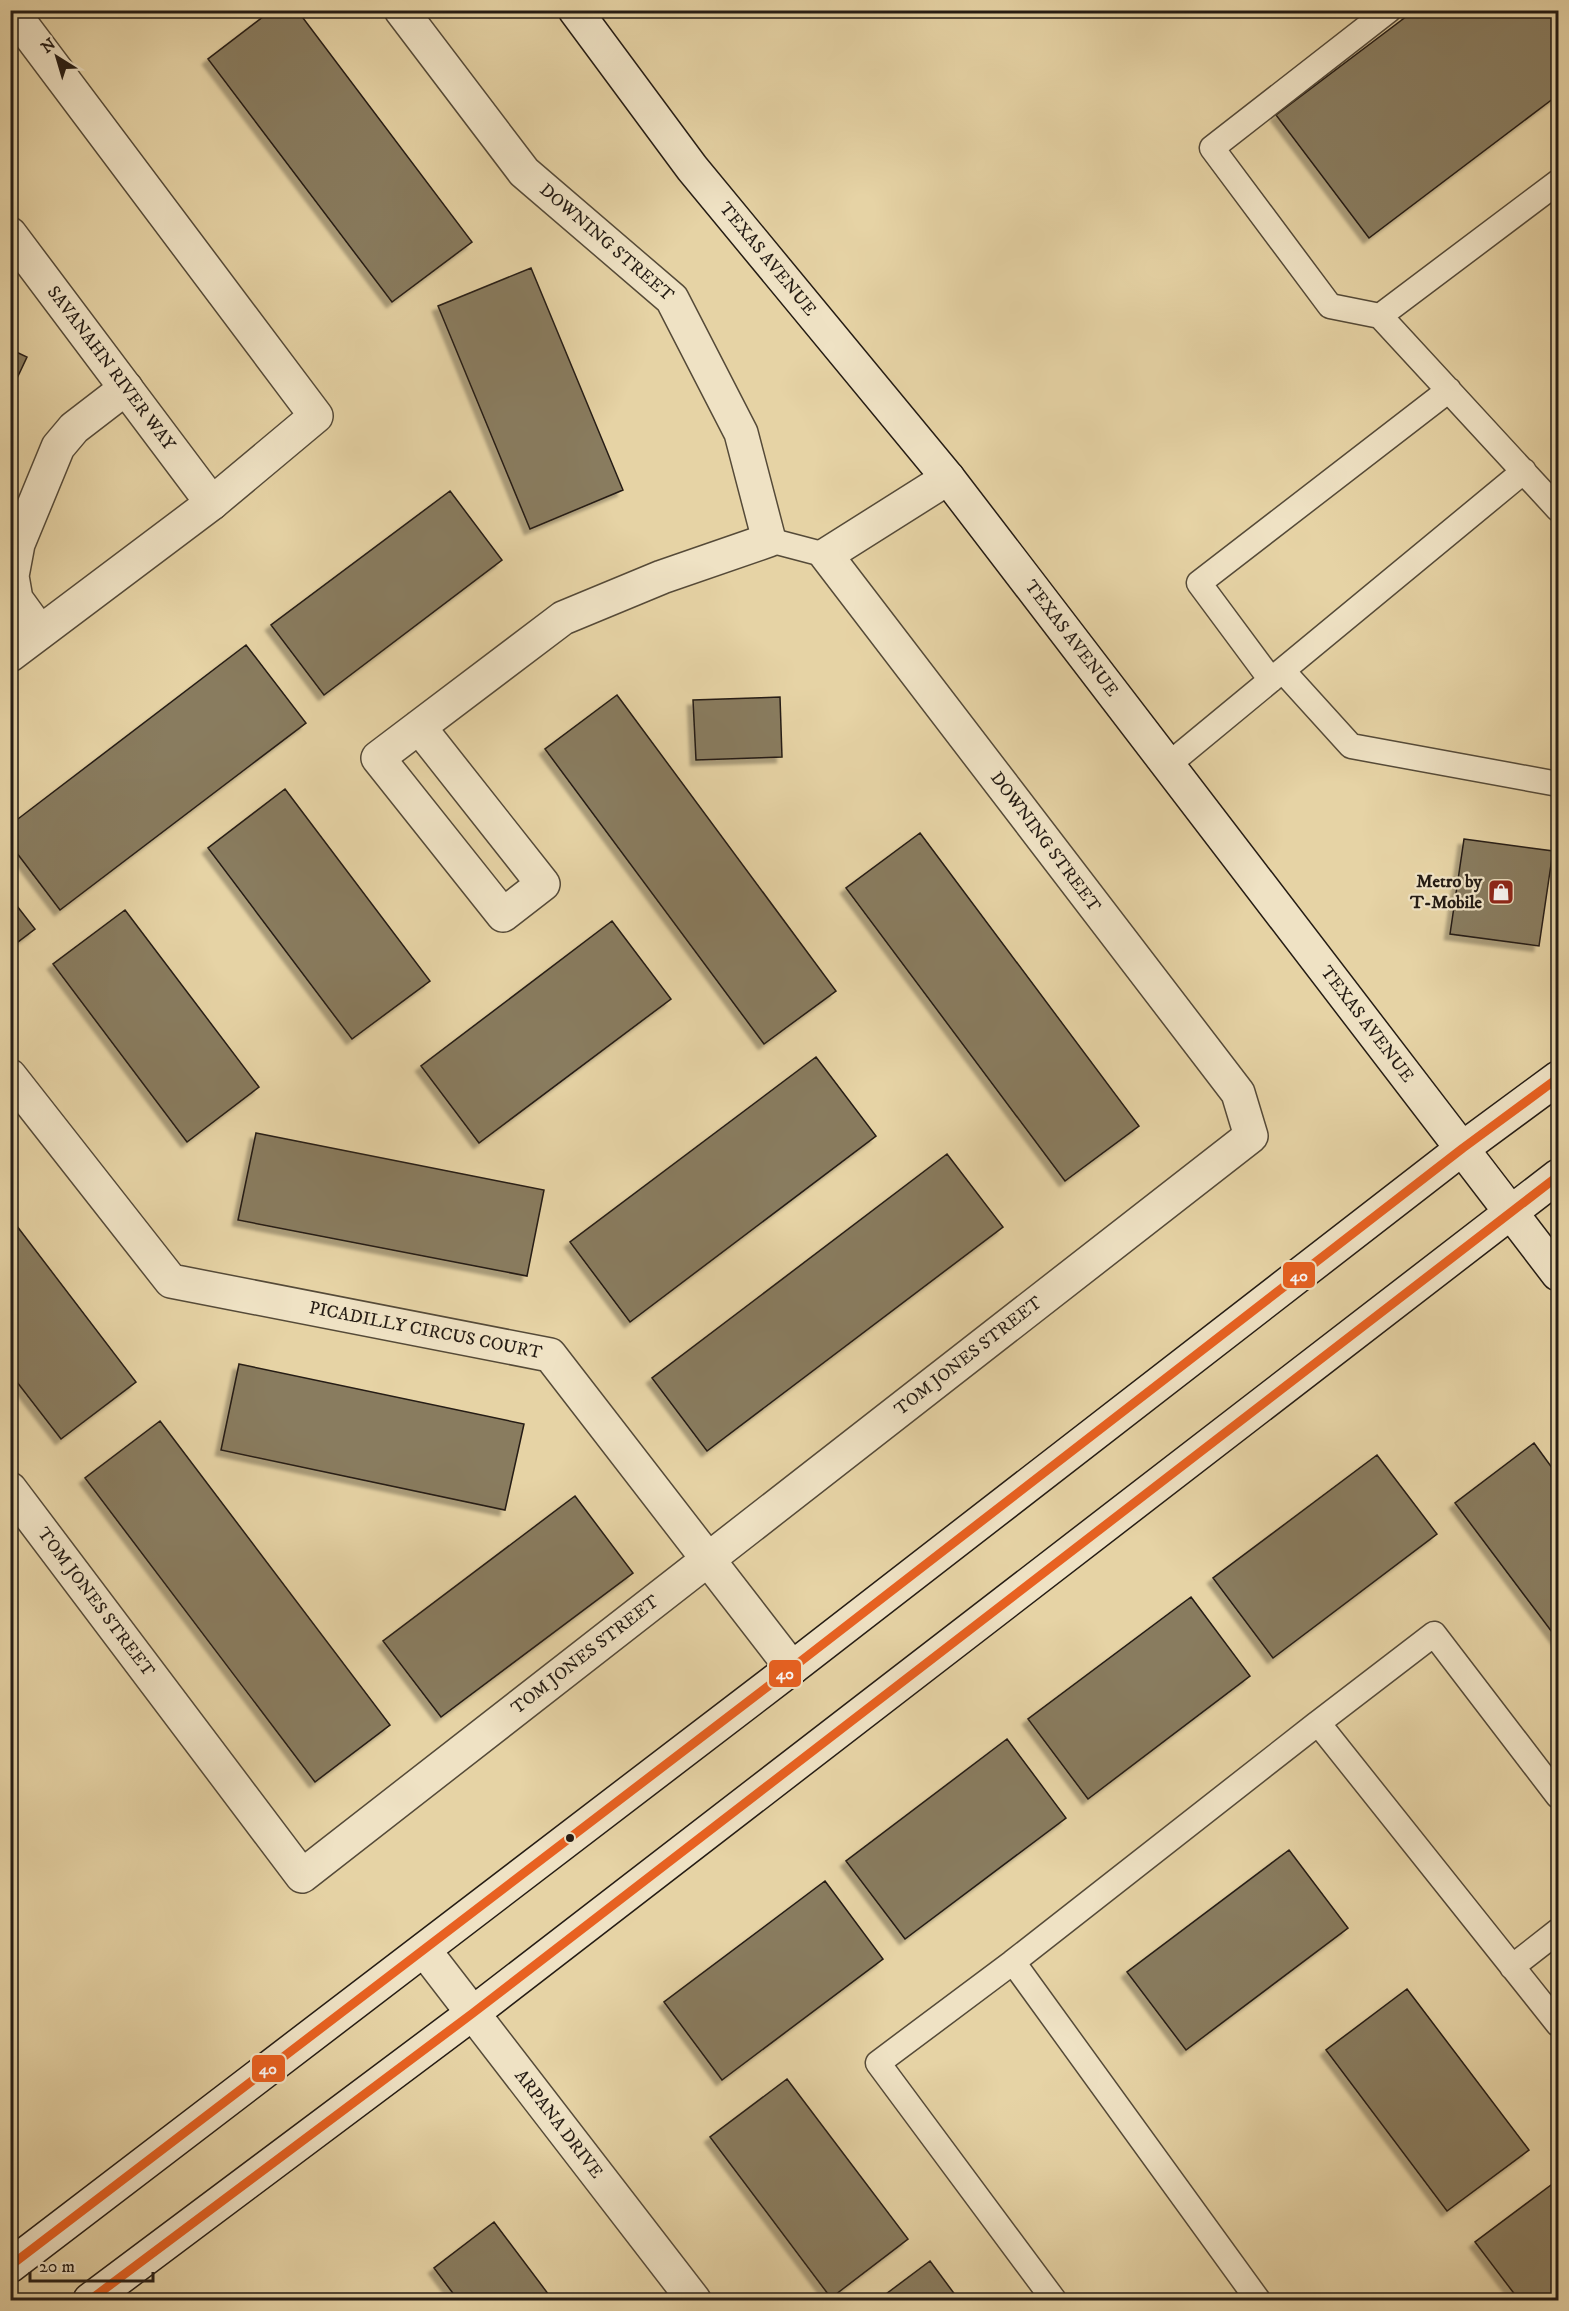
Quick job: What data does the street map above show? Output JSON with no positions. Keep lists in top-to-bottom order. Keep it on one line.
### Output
{"streets":{"street":["DOWNING STREET","TEXAS AVENUE","SAVANAHN RIVER WAY","PICADILLY CIRCUS COURT","TOM JONES STREET","ARPANA DRIVE"]},"crossings":[["DOWNING STREET","TOM JONES STREET"],["PICADILLY CIRCUS COURT","TOM JONES STREET"]],"places":{"shop":["Metro by T-Mobile"]},"lines":["transit line 40"],"scale_bar":"20 m","north":"top left"}
